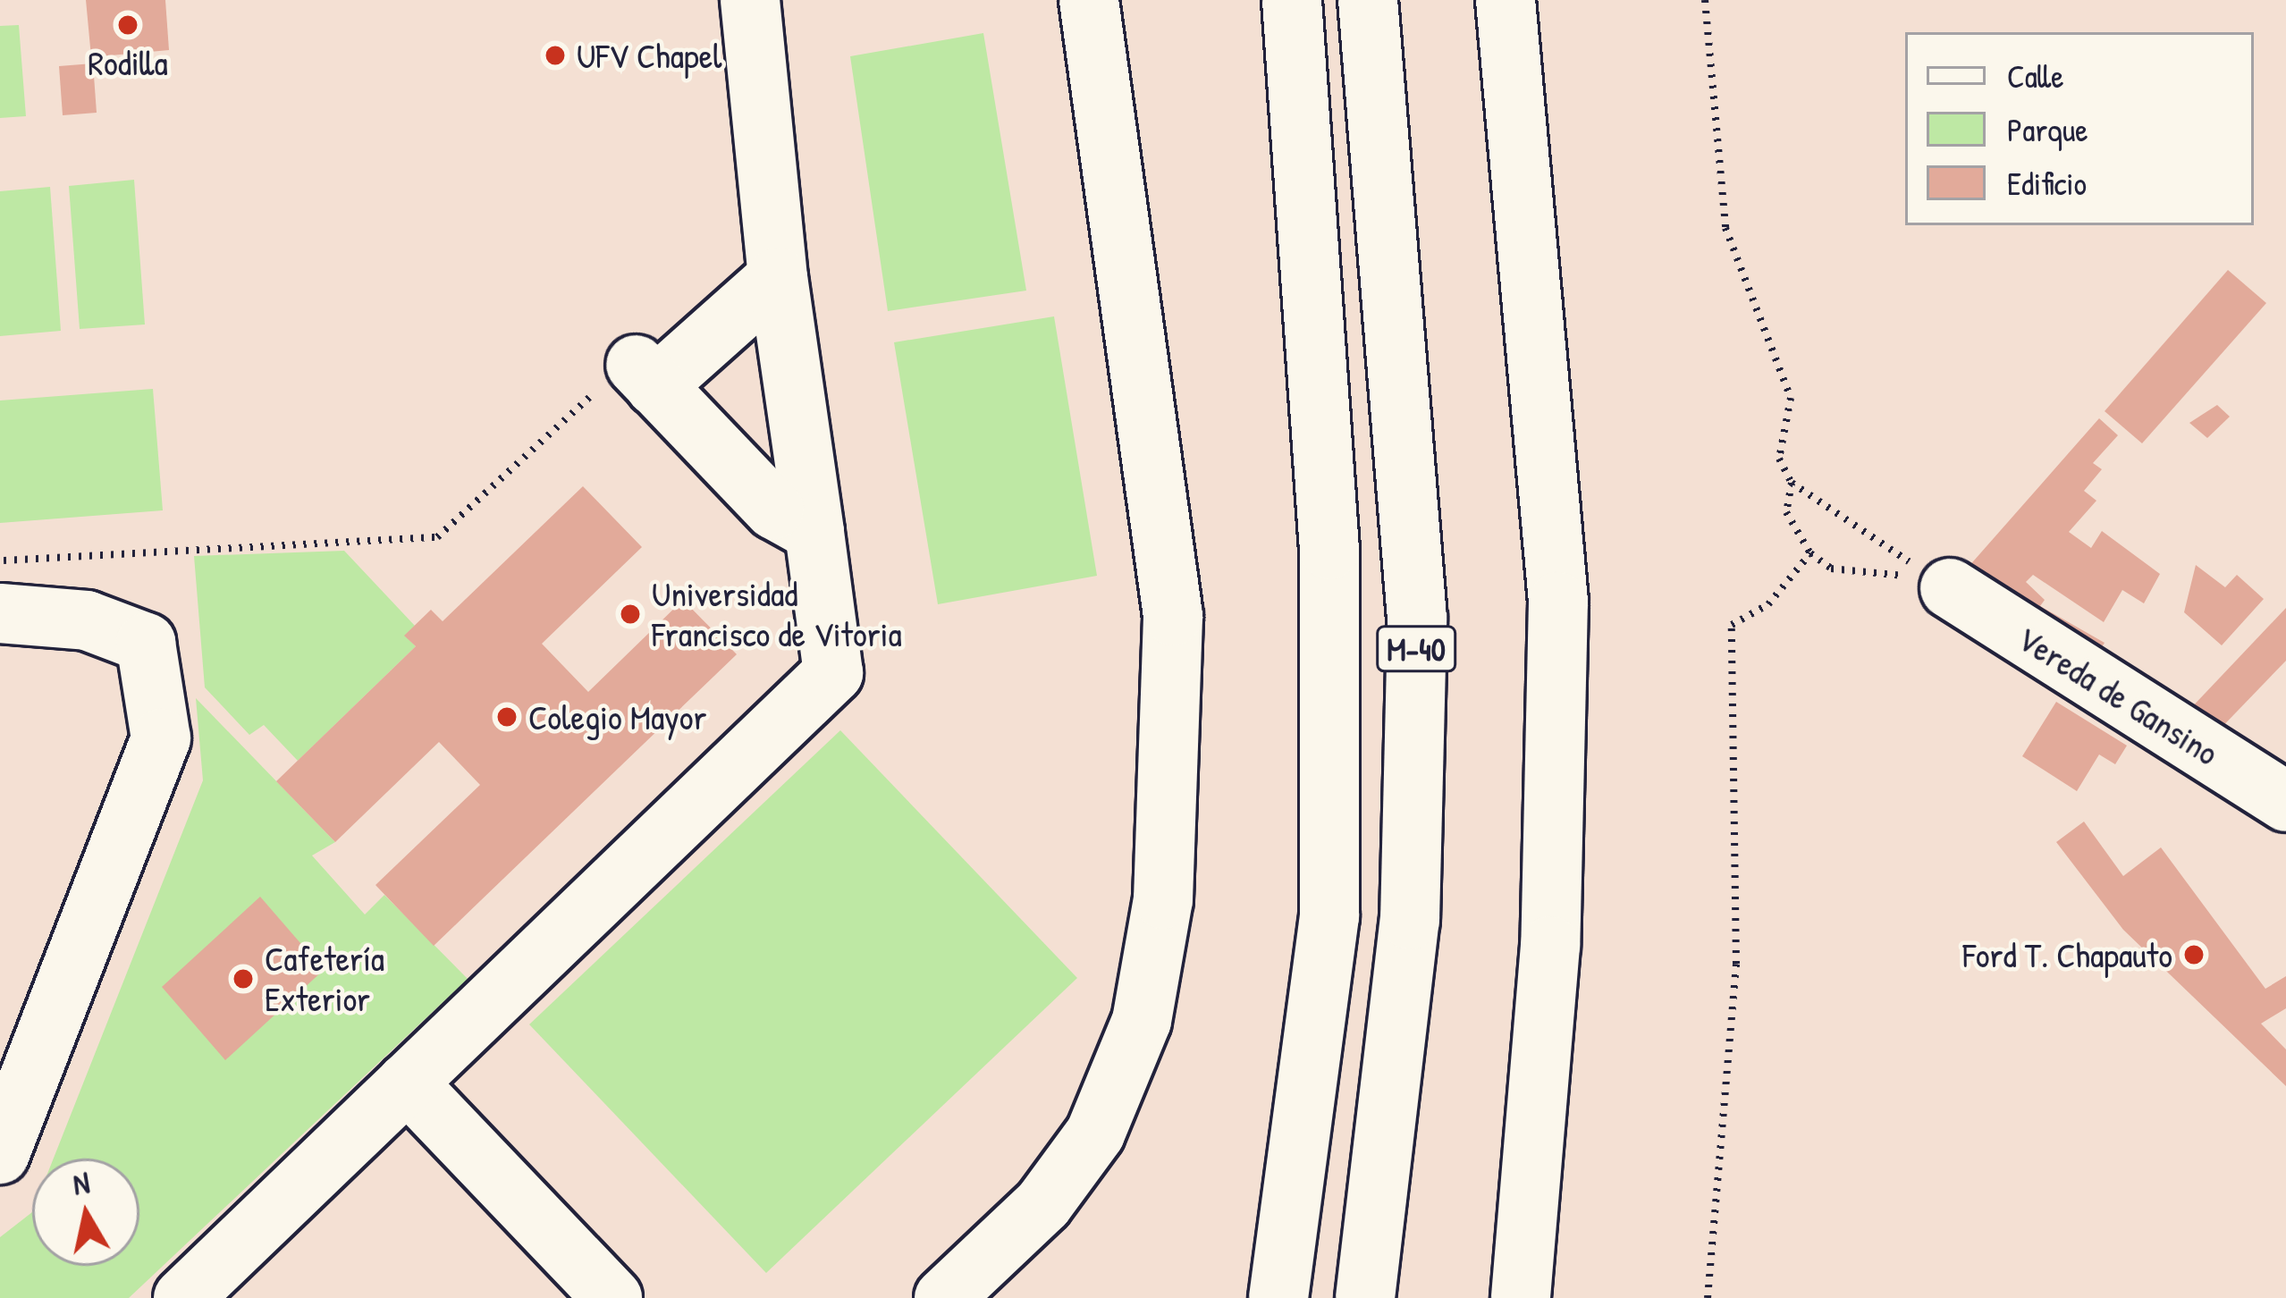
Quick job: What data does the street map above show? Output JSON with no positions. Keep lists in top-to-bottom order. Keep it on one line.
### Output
{"streets":{"main road":["M-40","Vereda de Gansino"]},"places":["Rodilla","UFV Chapel","Universidad Francisco de Vitoria","Colegio Mayor","Ford T. Chapauto","Cafetería Exterior"],"legend":["Calle","Parque","Edificio"],"north":"top"}
